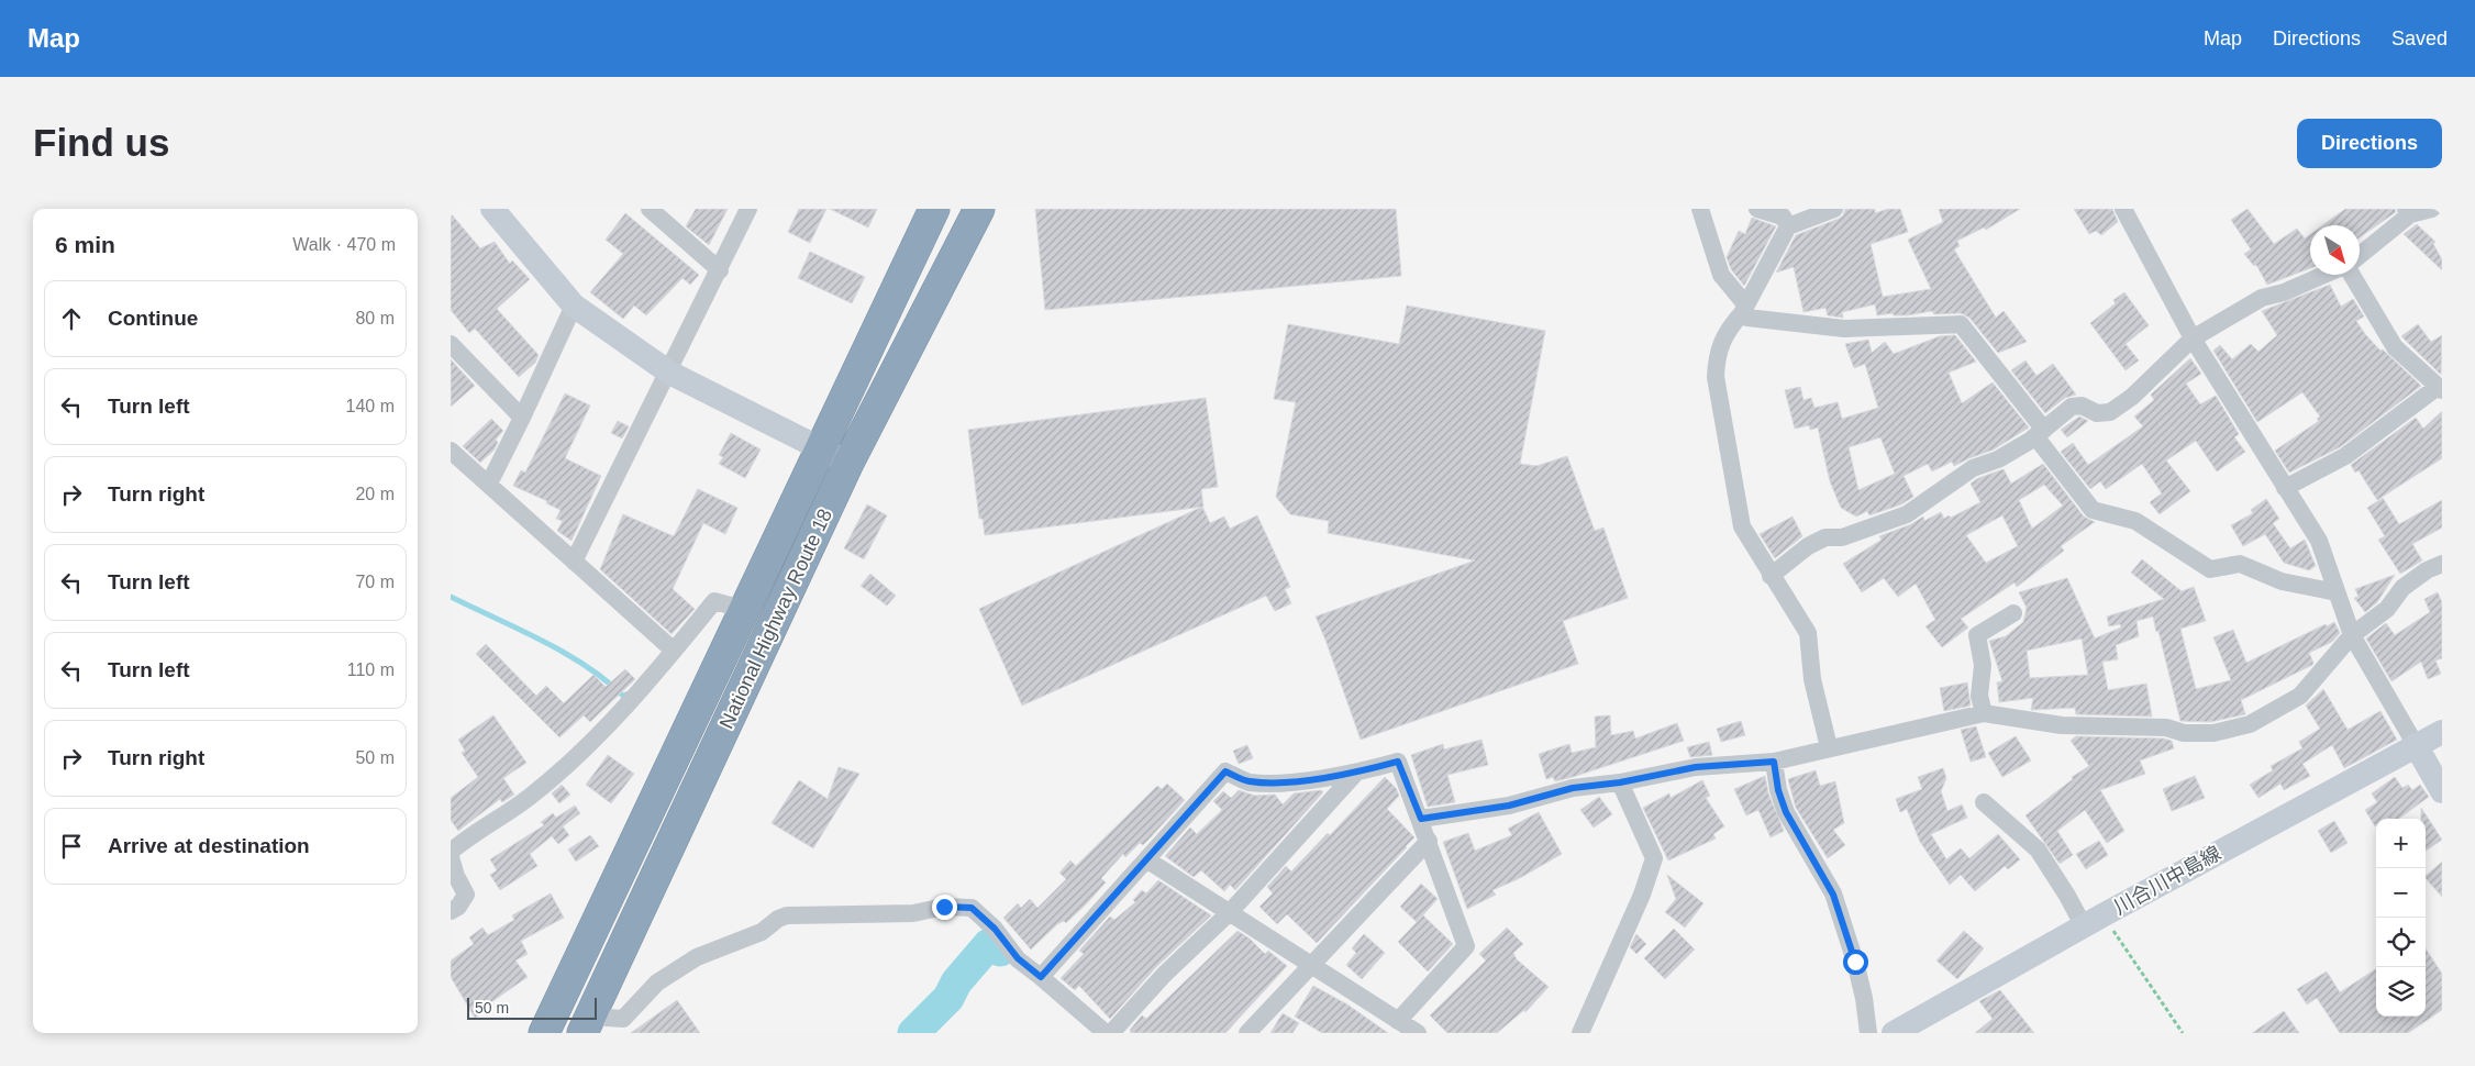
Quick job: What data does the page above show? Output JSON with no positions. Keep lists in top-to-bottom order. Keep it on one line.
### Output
{"streets":{"highway":["National Highway Route 18"],"main road":["川合川中島線"]},"scale_bar":"50 m","north":"bottom right","page":{"header":"Map","nav":["Map","Directions","Saved"],"buttons":"Directions","title":"Find us","heading":["6 min","Walk · 470 m"],"list":[["Continue","80 m"],["Turn left","140 m"],["Turn right","20 m"],["Turn left","70 m"],["Turn left","110 m"],["Turn right","50 m"],"Arrive at destination"],"map_buttons":["+","−"],"scale":"50 m"}}
